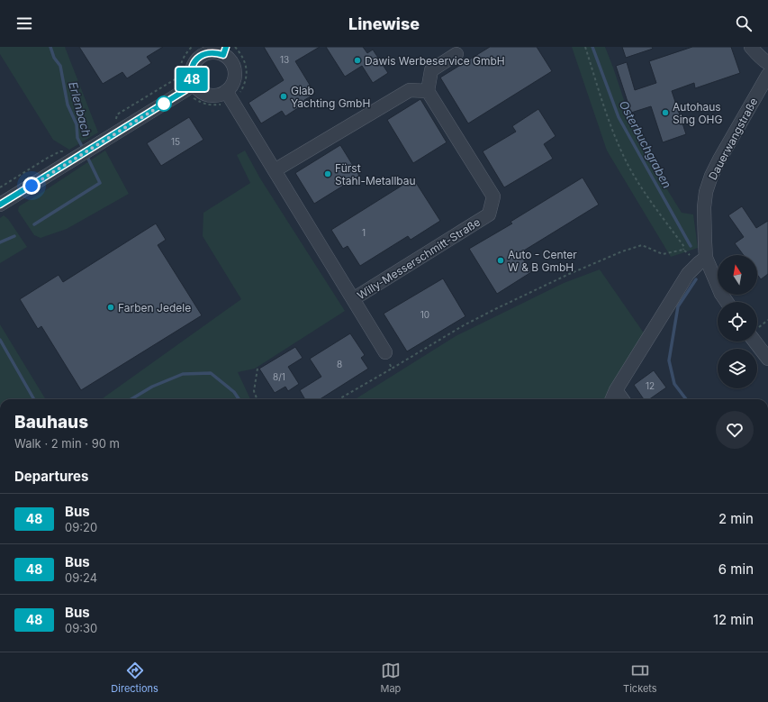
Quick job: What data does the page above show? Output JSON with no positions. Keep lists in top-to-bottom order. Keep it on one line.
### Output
{"streets":{"street":["Dauerwangstraße","Willy-Messerschmitt-Straße"]},"water":["Erlenbach","Osterbuchgraben"],"places":["Dawis Werbeservice GmbH","Glab Yachting GmbH","Autohaus Sing OHG","Fürst Stahl-Metallbau","Auto - Center W & B GmbH","Farben Jedele"],"lines":["bus line 48"],"house_numbers":["13","15","1","10","8","8/1","12"],"north":"top","page":{"header":"Linewise","on_map":"48","heading":[["Bauhaus","Walk · 2 min · 90 m"],"Departures"],"list":[{"mark":"48","name":"Bus","note":"09:20","value":"2 min"},{"mark":"48","name":"Bus","note":"09:24","value":"6 min"},{"mark":"48","name":"Bus","note":"09:30","value":"12 min"}],"tabs":["Directions","Map","Tickets"]}}
